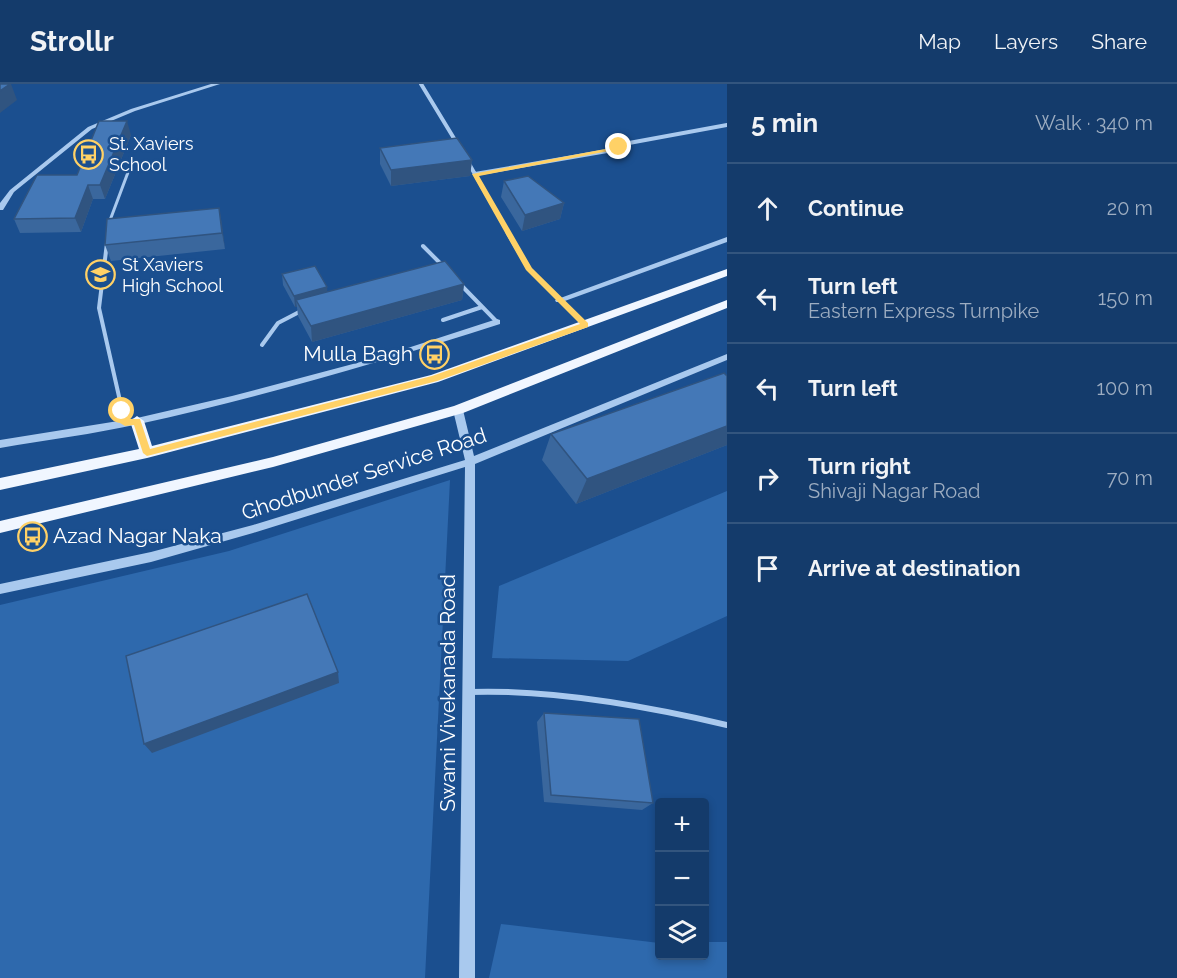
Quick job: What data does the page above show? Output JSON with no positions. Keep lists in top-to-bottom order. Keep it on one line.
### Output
{"streets":{"street":["Ghodbunder Service Road","Swami Vivekanada Road"]},"crossings":[["Ghodbunder Service Road","Swami Vivekanada Road"]],"places":{"bus stop":["St. Xaviers School","Mulla Bagh","Azad Nagar Naka"],"school or university":["St Xaviers High School"]},"page":{"header":"Strollr","nav":["Map","Layers","Share"],"heading":["5 min","Walk · 340 m"],"list":[["Continue","20 m"],["Turn left","Eastern Express Turnpike","150 m"],["Turn left","100 m"],["Turn right","Shivaji Nagar Road","70 m"],"Arrive at destination"],"map_buttons":["+","−"]}}
